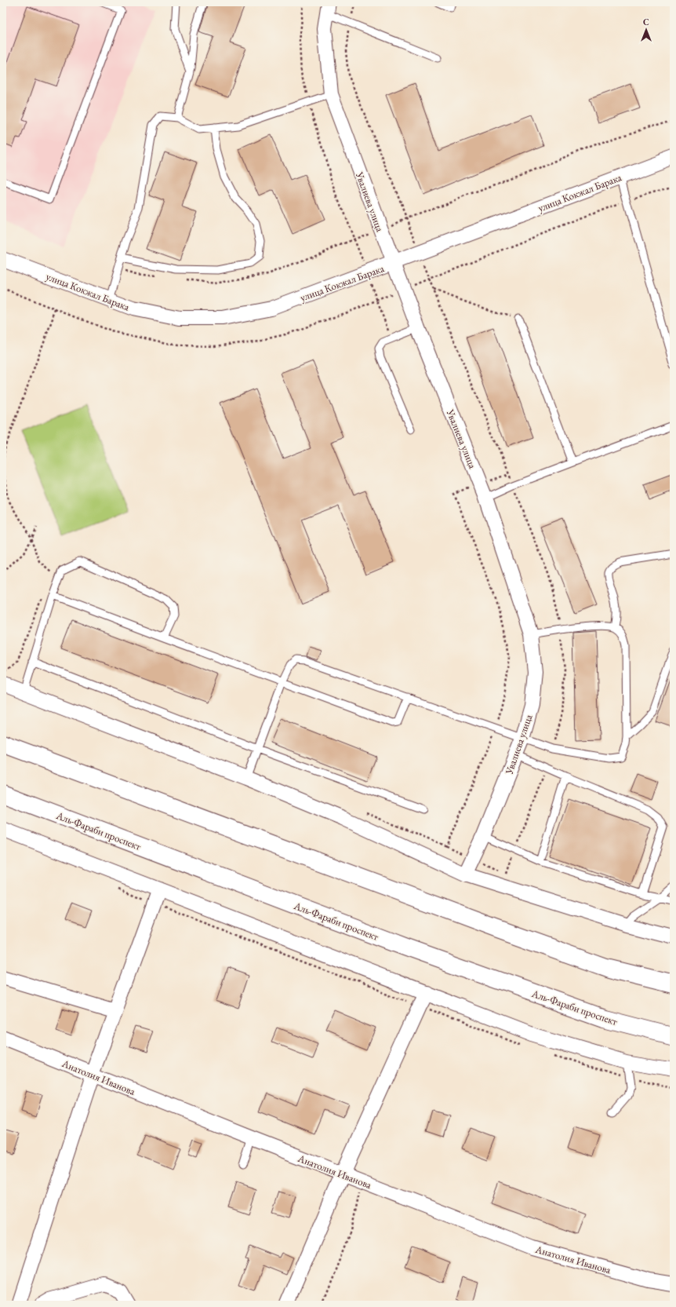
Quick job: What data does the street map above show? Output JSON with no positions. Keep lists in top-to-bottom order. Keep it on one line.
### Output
{"streets":{"street":["улица Кокжал Барака","Увалиева улица","Аль-Фараби проспект","Анатолия Иванова"]},"crossings":[["улица Кокжал Барака","Увалиева улица"]],"north":"top"}
